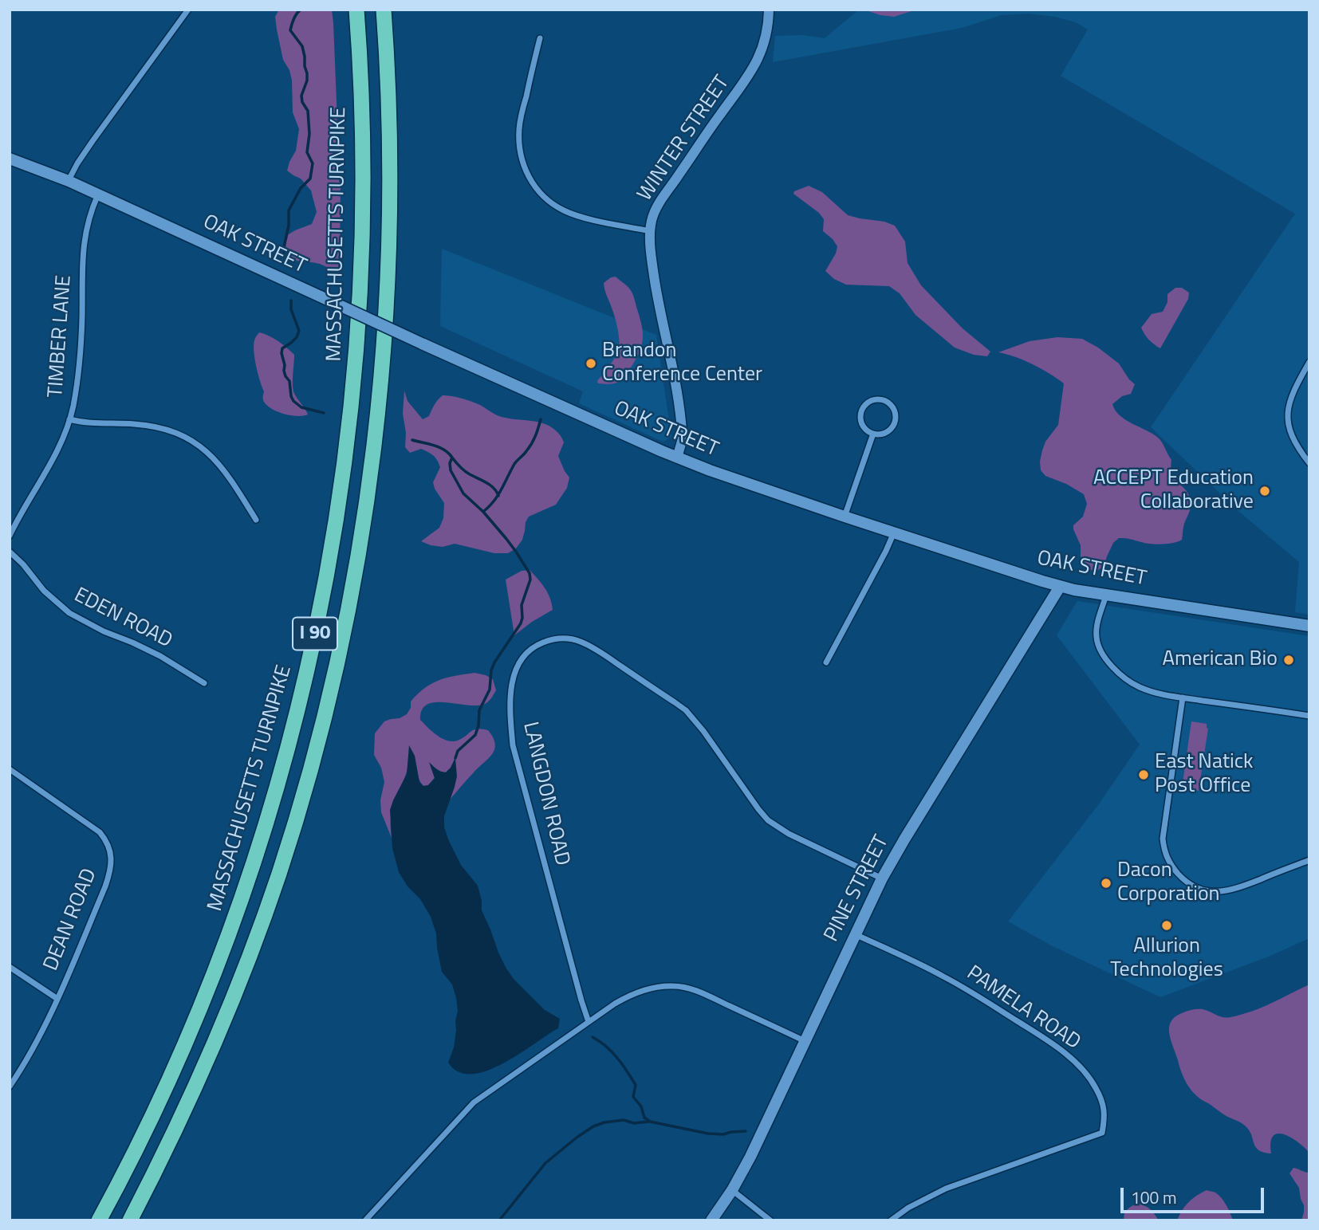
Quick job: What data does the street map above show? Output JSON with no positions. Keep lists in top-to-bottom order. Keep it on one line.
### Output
{"streets":{"highway":["MASSACHUSETTS TURNPIKE","I 90"],"main road":["OAK STREET","PINE STREET"],"street":["WINTER STREET","TIMBER LANE","EDEN ROAD","LANGDON ROAD","DEAN ROAD","PAMELA ROAD"]},"crossings":[["WINTER STREET","OAK STREET"],["OAK STREET","TIMBER LANE"],["OAK STREET","PINE STREET"],["LANGDON ROAD","PINE STREET"],["PINE STREET","PAMELA ROAD"]],"places":["Brandon Conference Center","ACCEPT Education Collaborative","American Bio","East Natick Post Office","Dacon Corporation","Allurion Technologies"],"scale_bar":"100 m"}
